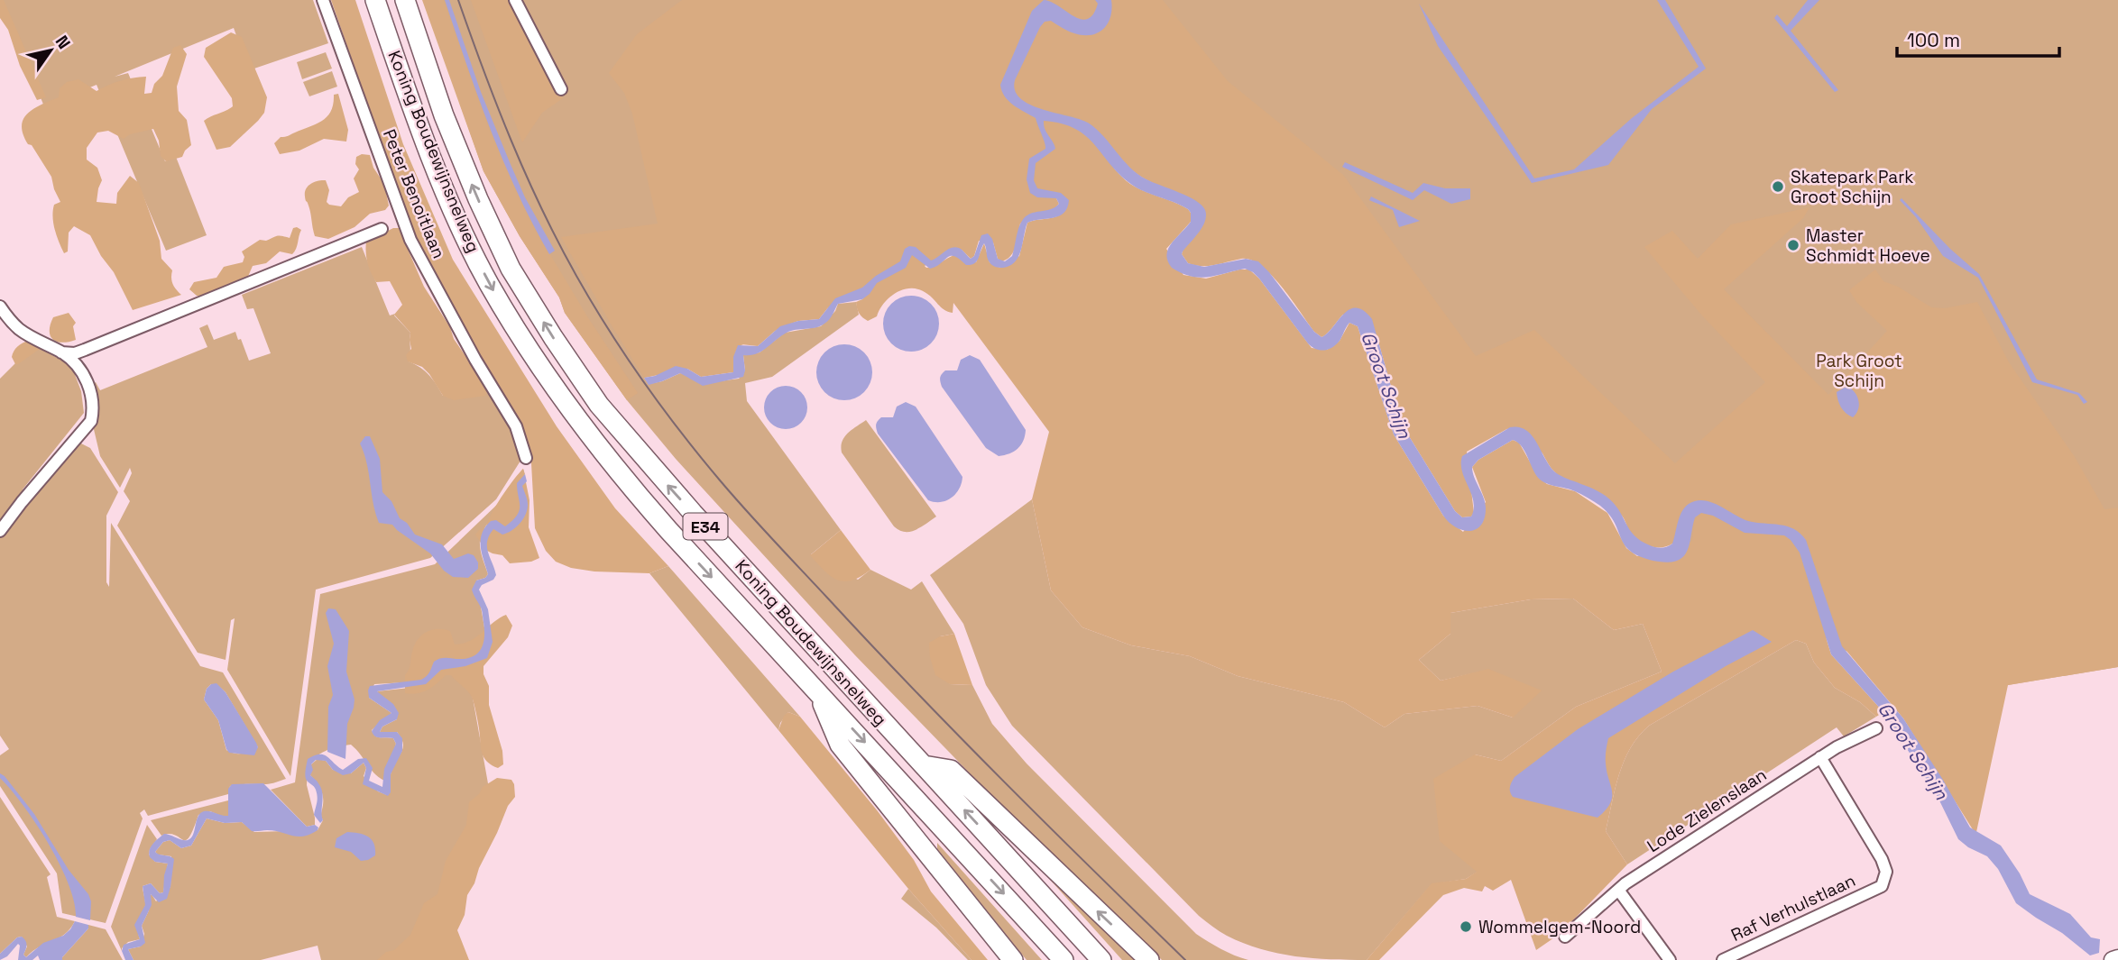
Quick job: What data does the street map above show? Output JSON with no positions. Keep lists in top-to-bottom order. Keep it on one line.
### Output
{"streets":{"highway":["Koning Boudewijnsnelweg","E34"],"street":["Peter Benoitlaan","Lode Zielenslaan","Raf Verhulstlaan"]},"crossings":[["Lode Zielenslaan","Raf Verhulstlaan"]],"water":["Groot Schijn"],"parks":["Park Groot Schijn"],"places":["Skatepark Park Groot Schijn","Master Schmidt Hoeve","Wommelgem-Noord"],"scale_bar":"100 m","north":"top right"}
